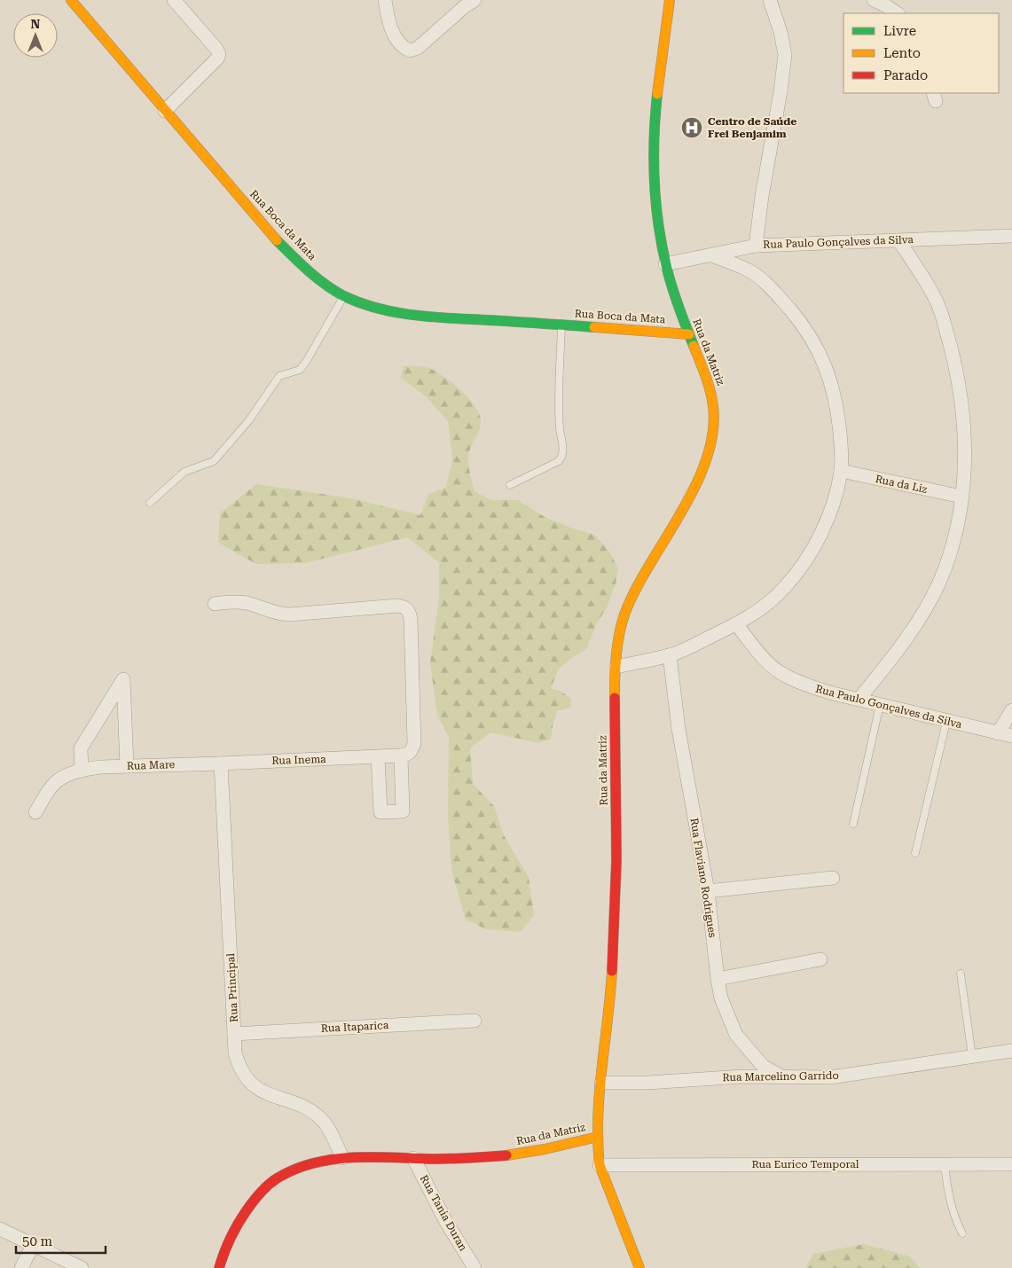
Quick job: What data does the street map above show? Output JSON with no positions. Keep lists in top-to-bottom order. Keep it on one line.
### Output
{"streets":{"main road":["Rua Boca da Mata","Rua da Matriz"],"street":["Rua Paulo Gonçalves da Silva","Rua da Liz","Rua Inema","Rua Mare","Rua Flaviano Rodrigues","Rua Principal","Rua Itaparica","Rua Marcelino Garrido","Rua Eurico Temporal","Rua Tania Duran"]},"crossings":[["Rua Boca da Mata","Rua da Matriz"],["Rua Paulo Gonçalves da Silva","Rua da Matriz"],["Rua da Matriz","Rua Principal"],["Rua da Matriz","Rua Marcelino Garrido"],["Rua da Matriz","Rua Tania Duran"],["Rua Inema","Rua Mare"],["Rua Inema","Rua Principal"],["Rua Mare","Rua Principal"],["Rua Flaviano Rodrigues","Rua Marcelino Garrido"],["Rua Principal","Rua Itaparica"]],"places":{"hospital":["Centro de Saúde Frei Benjamim"]},"legend":["Livre","Lento","Parado"],"scale_bar":"50 m","north":"top"}
